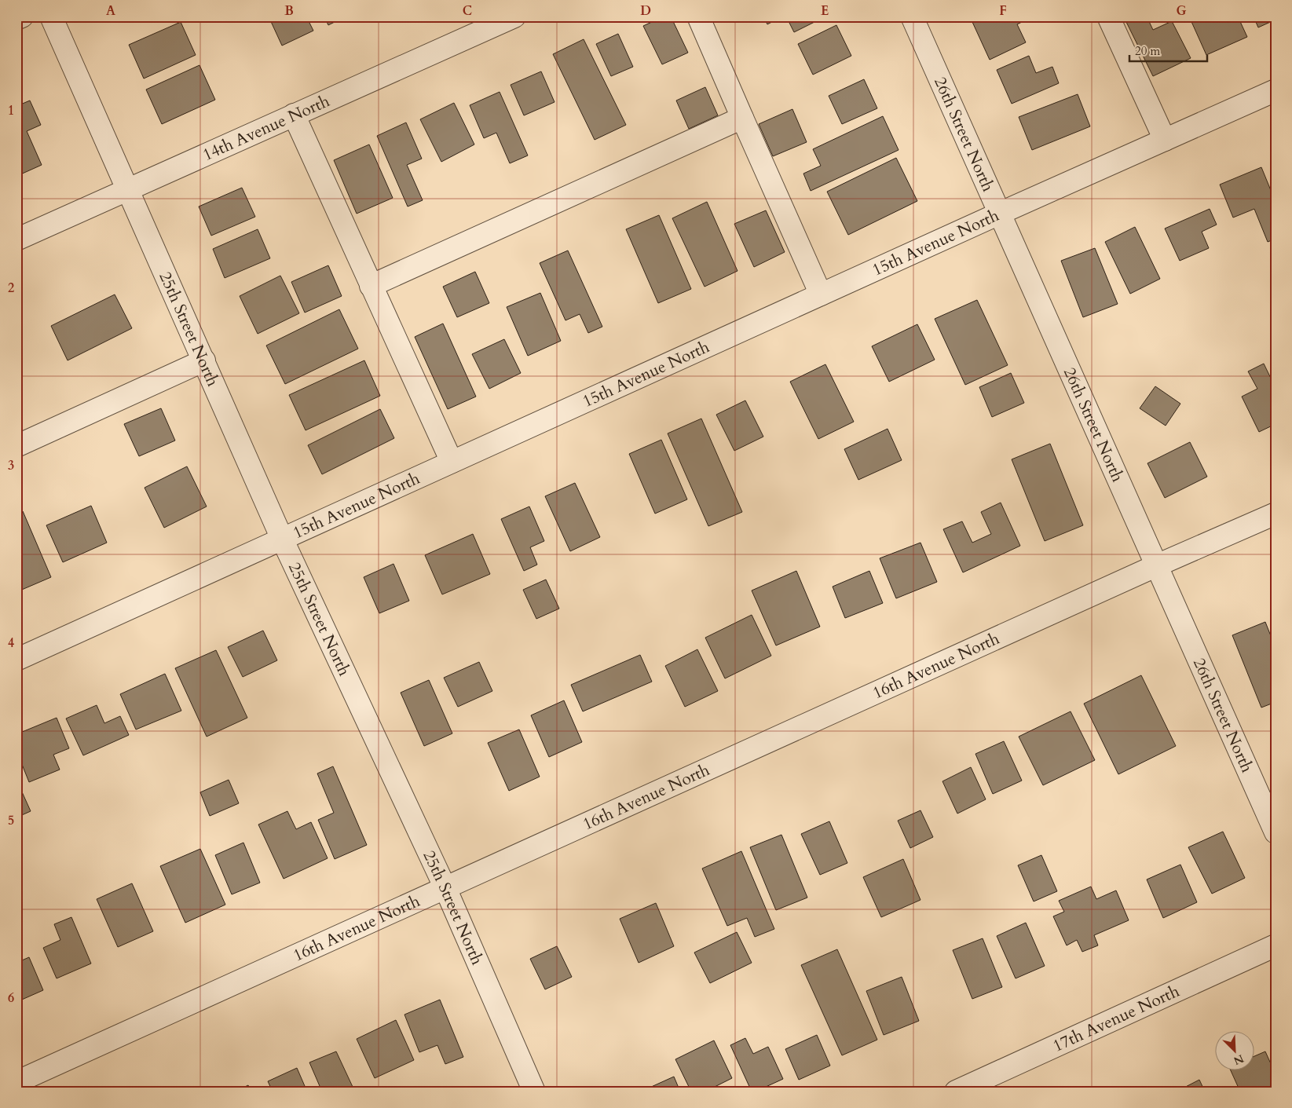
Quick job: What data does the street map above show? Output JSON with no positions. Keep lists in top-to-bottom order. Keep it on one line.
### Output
{"streets":{"street":["14th Avenue North","26th Street North","15th Avenue North","25th Street North","16th Avenue North","17th Avenue North"]},"crossings":[["14th Avenue North","25th Street North"],["26th Street North","15th Avenue North"],["26th Street North","16th Avenue North"],["15th Avenue North","25th Street North"],["25th Street North","16th Avenue North"]],"scale_bar":"20 m","north":"bottom right","grid":{"columns":["A","B","C","D","E","F","G"],"rows":["1","2","3","4","5","6"]}}
